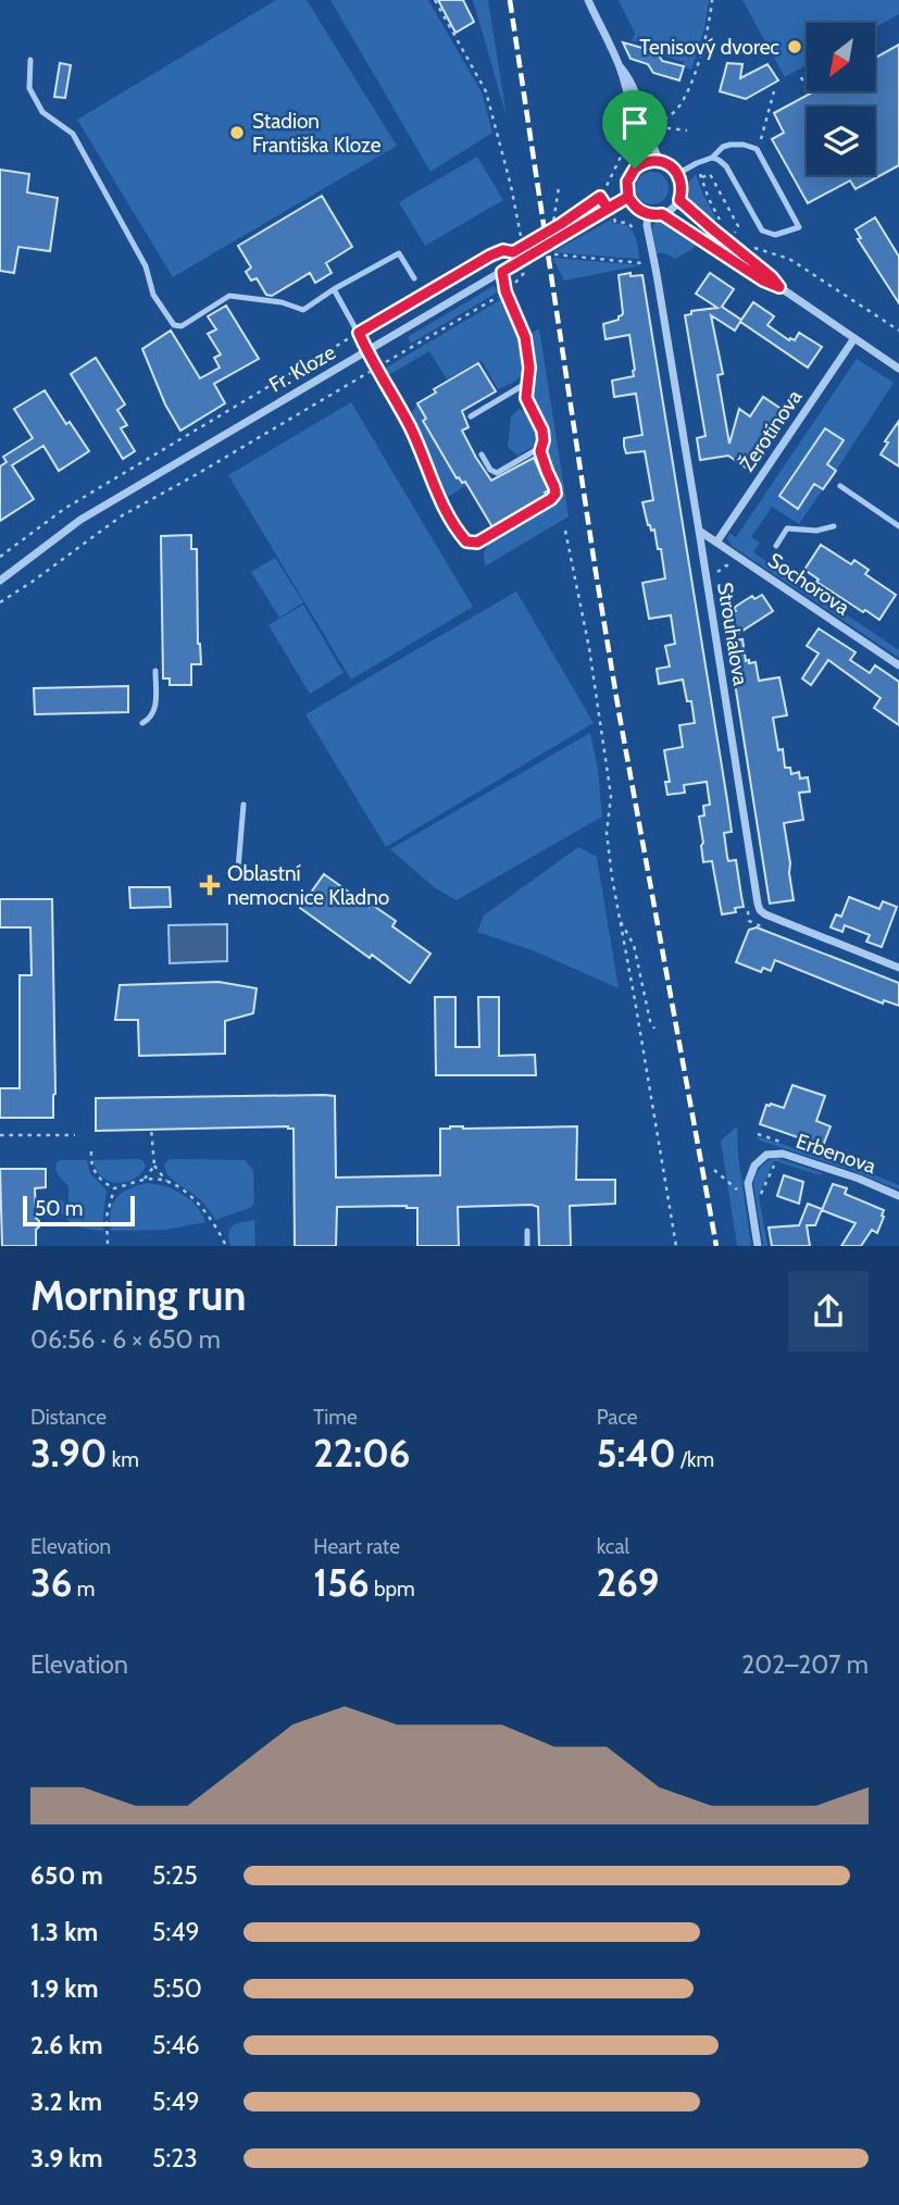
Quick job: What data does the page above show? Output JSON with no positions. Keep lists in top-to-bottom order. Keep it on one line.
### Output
{"streets":{"street":["Fr. Kloze","Žerotínova","Sochorova","Strouhalova","Erbenova"]},"crossings":[["Fr. Kloze","Strouhalova"],["Žerotínova","Sochorova"],["Sochorova","Strouhalova"]],"places":{"other":["Tenisový dvorec","Stadion Františka Kloze"],"health":["Oblastní nemocnice Kladno"]},"scale_bar":"50 m","north":"bottom left","page":{"scale":"50 m","heading":["Morning run","06:56 · 6 × 650 m"],"stats":[["Distance","3.90 km"],["Time","22:06"],["Pace","5:40 /km"],["Elevation","36 m"],["Heart rate","156 bpm"],["kcal","269"]],"chart":["Elevation","202–207 m"],"list":[{"name":"650 m","note":"5:25"},{"name":"1.3 km","note":"5:49"},{"name":"1.9 km","note":"5:50"},{"name":"2.6 km","note":"5:46"},{"name":"3.2 km","note":"5:49"},{"name":"3.9 km","note":"5:23"}]}}
